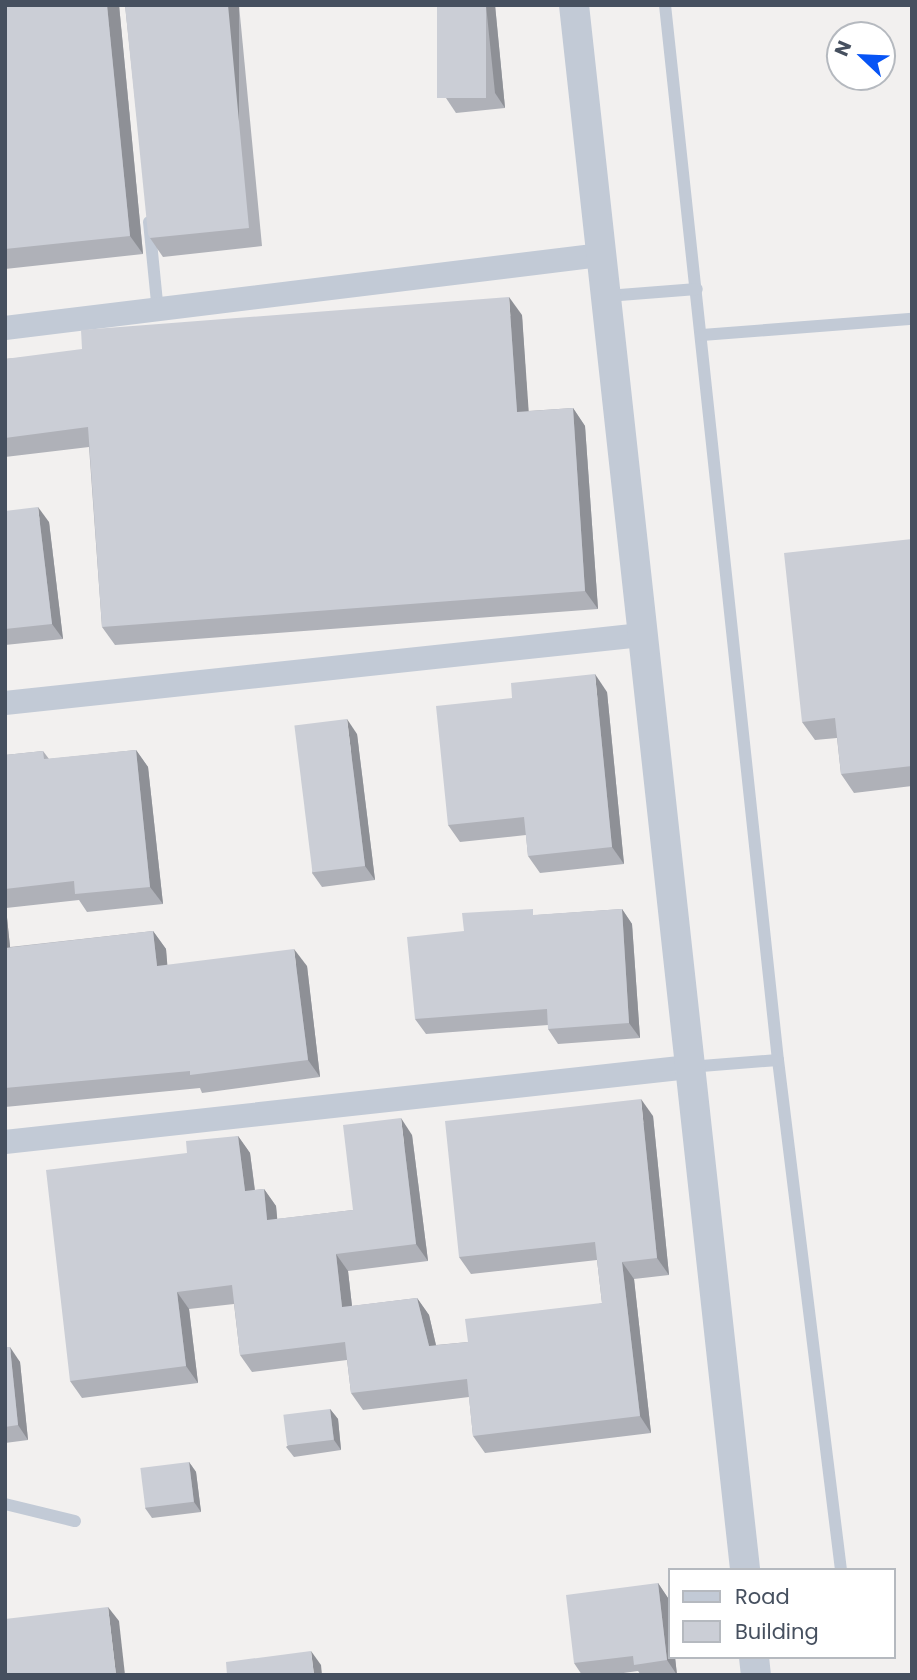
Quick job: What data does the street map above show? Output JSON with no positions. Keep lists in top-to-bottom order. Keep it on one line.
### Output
{"legend":["Road","Building"],"north":"top left"}
